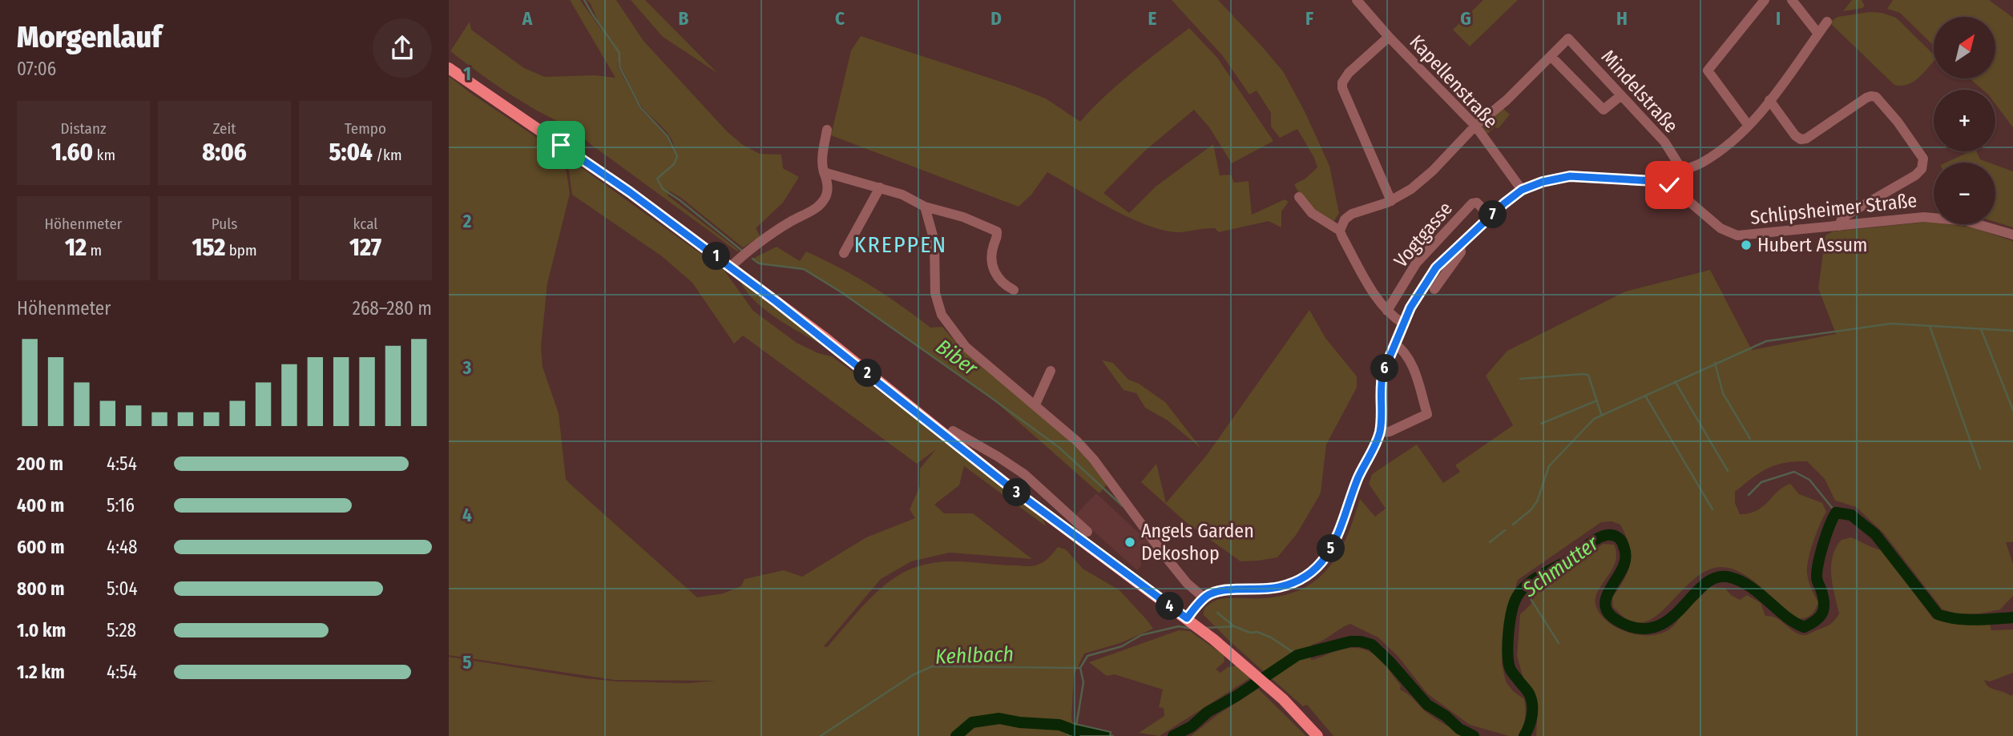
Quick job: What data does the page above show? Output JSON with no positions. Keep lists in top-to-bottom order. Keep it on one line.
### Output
{"streets":{"street":["Kapellenstraße","Mindelstraße","Schlipsheimer Straße","Vogtgasse"]},"crossings":[["Kapellenstraße","Schlipsheimer Straße"],["Schlipsheimer Straße","Vogtgasse"]],"districts":["KREPPEN"],"water":["Biber","Schmutter","Kehlbach"],"places":["Hubert Assum","Angels Garden Dekoshop"],"north":"top right","page":{"heading":["Morgenlauf","07:06"],"map_buttons":["+","−"],"stats":[["Distanz","1.60 km"],["Zeit","8:06"],["Tempo","5:04 /km"],["Höhenmeter","12 m"],["Puls","152 bpm"],["kcal","127"]],"pins":["7","1","6","2","3","5","4"],"chart":["Höhenmeter","268–280 m"],"list":[{"name":"200 m","note":"4:54"},{"name":"400 m","note":"5:16"},{"name":"600 m","note":"4:48"},{"name":"800 m","note":"5:04"},{"name":"1.0 km","note":"5:28"},{"name":"1.2 km","note":"4:54"}]},"grid":{"columns":["A","B","C","D","E","F","G","H","I"],"rows":["1","2","3","4","5"]}}
